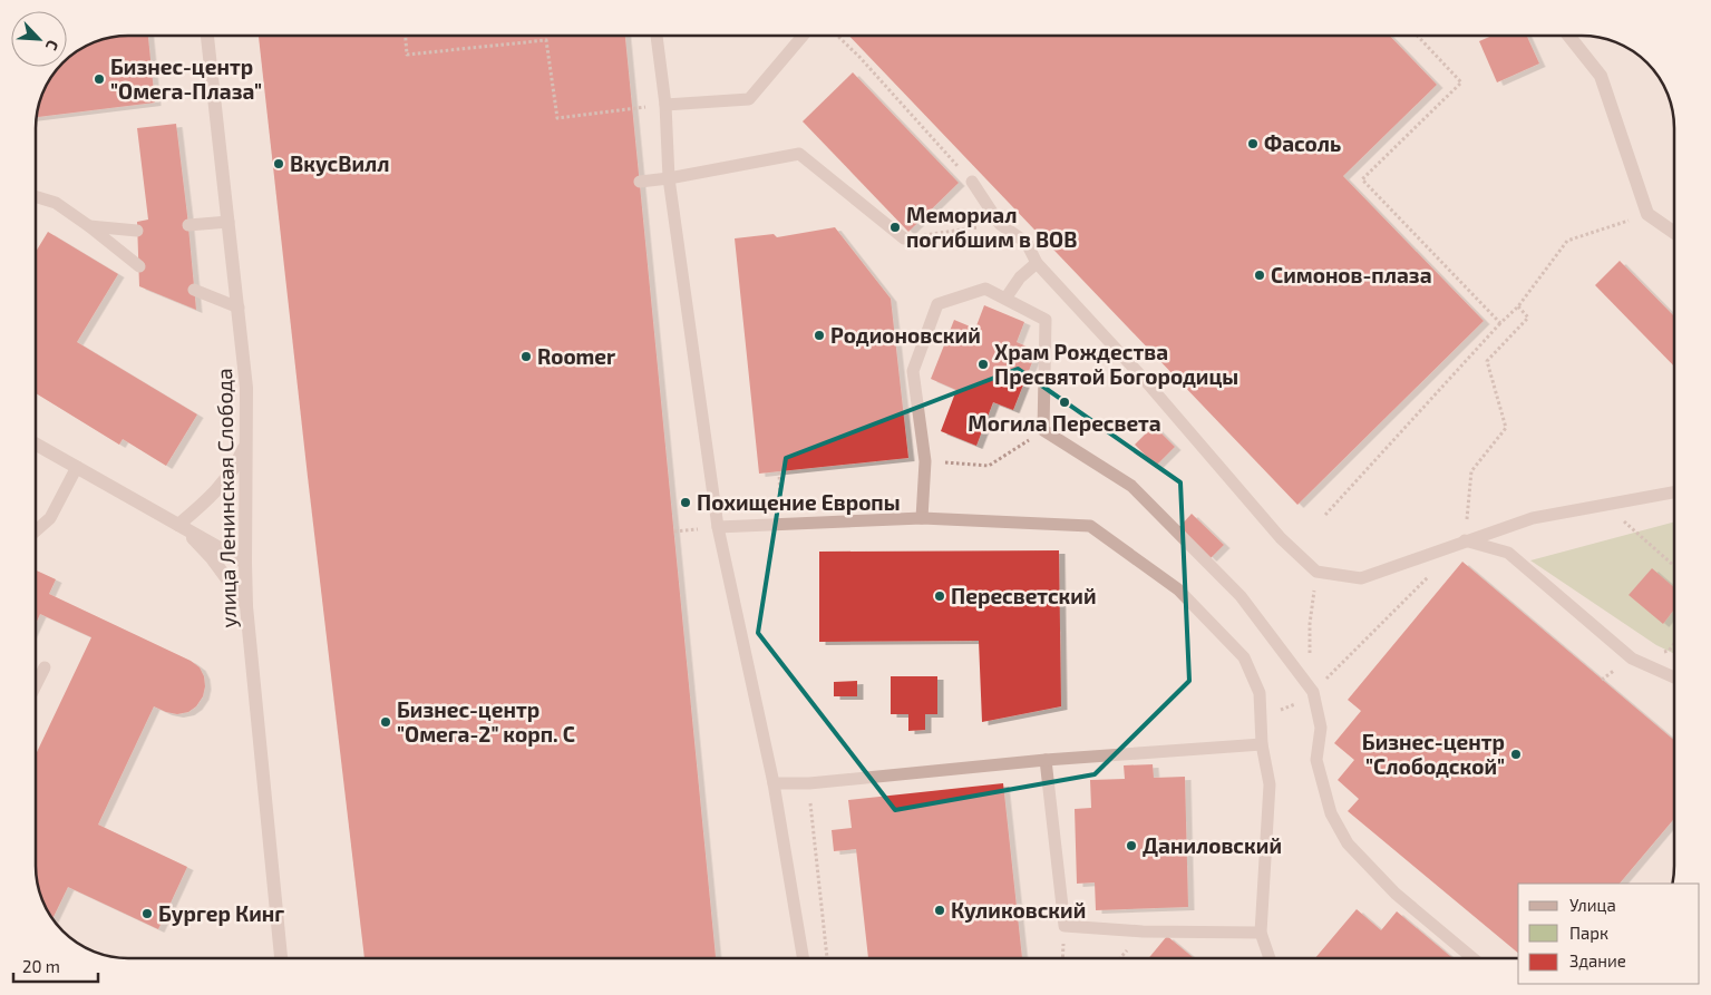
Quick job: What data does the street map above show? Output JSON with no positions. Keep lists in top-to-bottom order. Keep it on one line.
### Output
{"streets":{"street":["улица Ленинская Слобода"]},"places":["Бизнес-центр \"Омега-Плаза\"","Фасоль","ВкусВилл","Мемориал погибшим в ВОВ","Симонов-плаза","Родионовский","Roomer","Храм Рождества Пресвятой Богородицы","Могила Пересвета","Похищение Европы","Пересветский","Бизнес-центр \"Омега-2\" корп. C","Бизнес-центр \"Слободской\"","Даниловский","Куликовский","Бургер Кинг"],"legend":["Улица","Парк","Здание"],"scale_bar":"20 m","north":"bottom right"}
